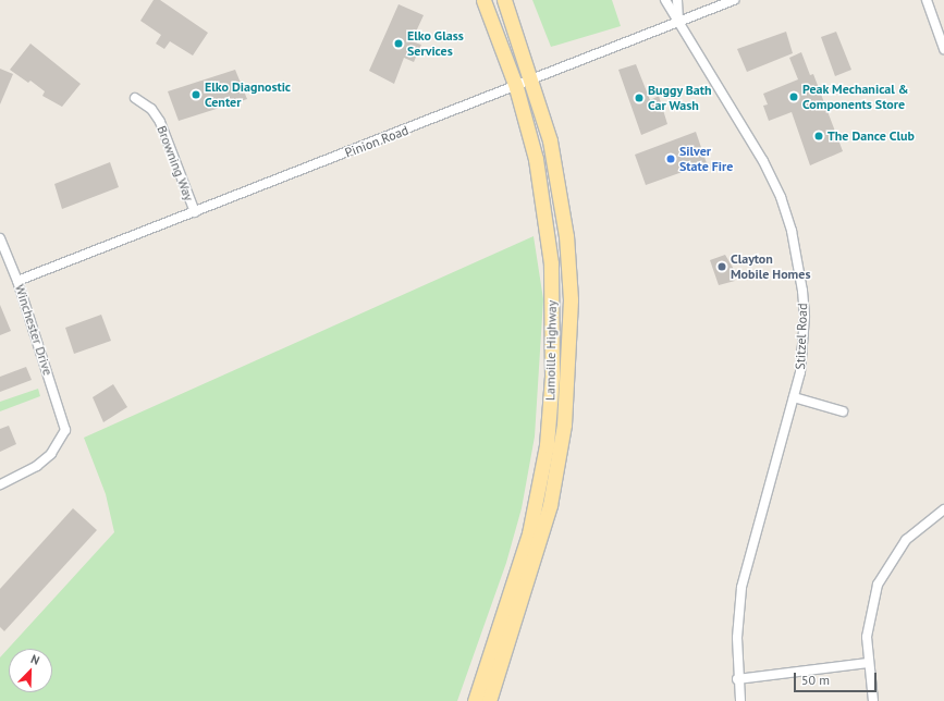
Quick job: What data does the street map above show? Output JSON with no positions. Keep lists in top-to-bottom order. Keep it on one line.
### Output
{"streets":{"main road":["Lamoille Highway"],"street":["Pinion Road","Browning Way","Winchester Drive","Stitzel Road"]},"crossings":[["Pinion Road","Browning Way"],["Pinion Road","Winchester Drive"],["Pinion Road","Stitzel Road"],["Pinion Road","Lamoille Highway"]],"places":["Elko Glass Services","Elko Diagnostic Center","Peak Mechanical & Components Store","Buggy Bath Car Wash","The Dance Club","Silver State Fire","Clayton Mobile Homes"],"scale_bar":"50 m","north":"top right"}
